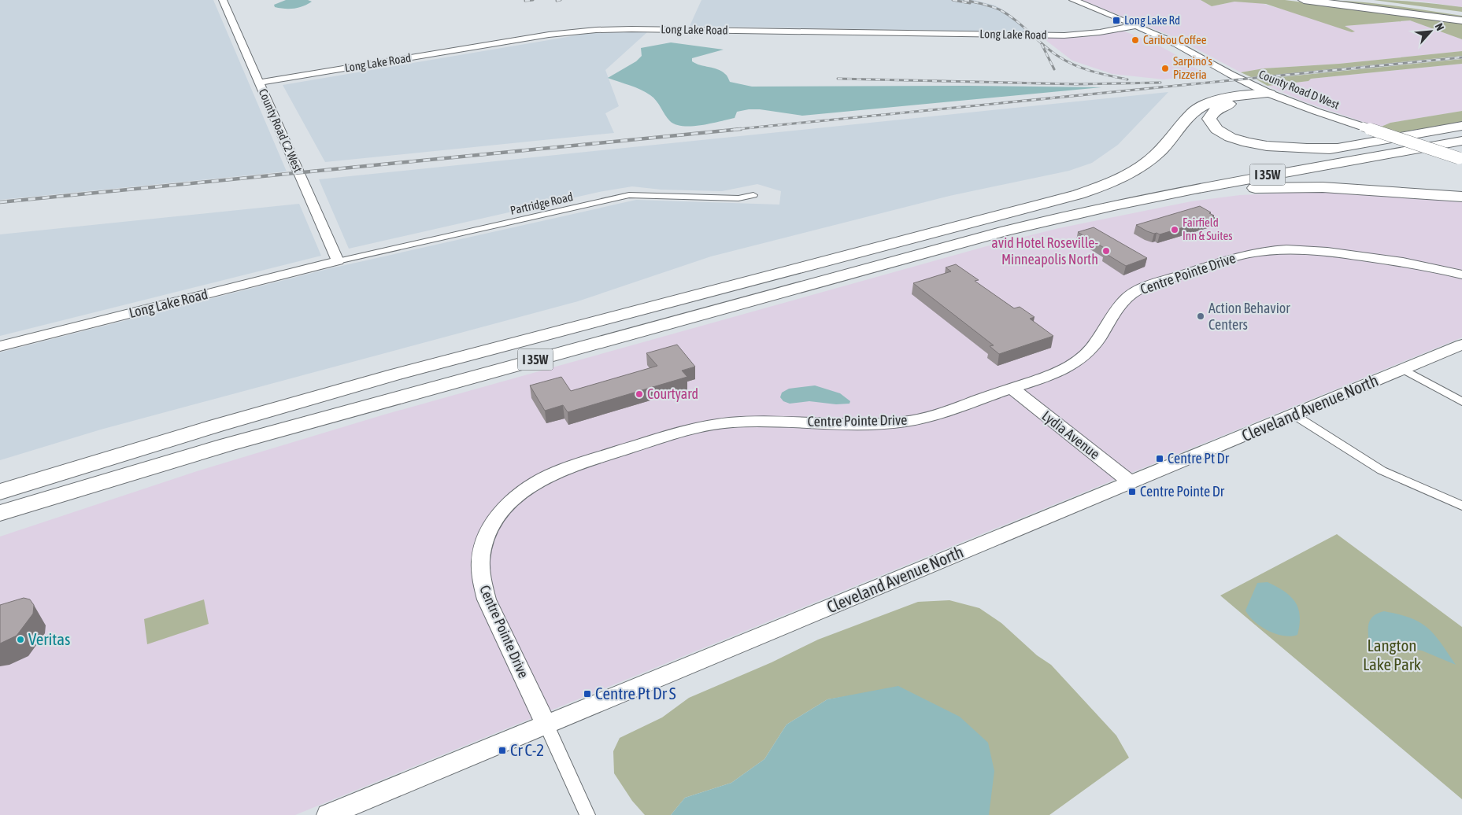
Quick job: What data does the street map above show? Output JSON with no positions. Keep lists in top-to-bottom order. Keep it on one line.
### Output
{"streets":{"highway":["I 35W"],"street":["Long Lake Road","County Road D West","County Road C2 West","Partridge Road","Centre Pointe Drive","Cleveland Avenue North","Lydia Avenue"]},"crossings":[["Long Lake Road","County Road D West"],["Long Lake Road","County Road C2 West"],["Long Lake Road","Partridge Road"],["County Road C2 West","Partridge Road"],["Centre Pointe Drive","Cleveland Avenue North"],["Centre Pointe Drive","Lydia Avenue"],["Cleveland Avenue North","Lydia Avenue"]],"parks":["Langton Lake Park"],"places":{"transit":["Long Lake Rd","Centre Pt Dr","Centre Pointe Dr","Centre Pt Dr S","Cr C-2"],"other":["Caribou Coffee","Sarpino's Pizzeria","Fairfield Inn & Suites","avid Hotel Roseville- Minneapolis North","Action Behavior Centers","Courtyard","Veritas"]},"north":"top right"}
